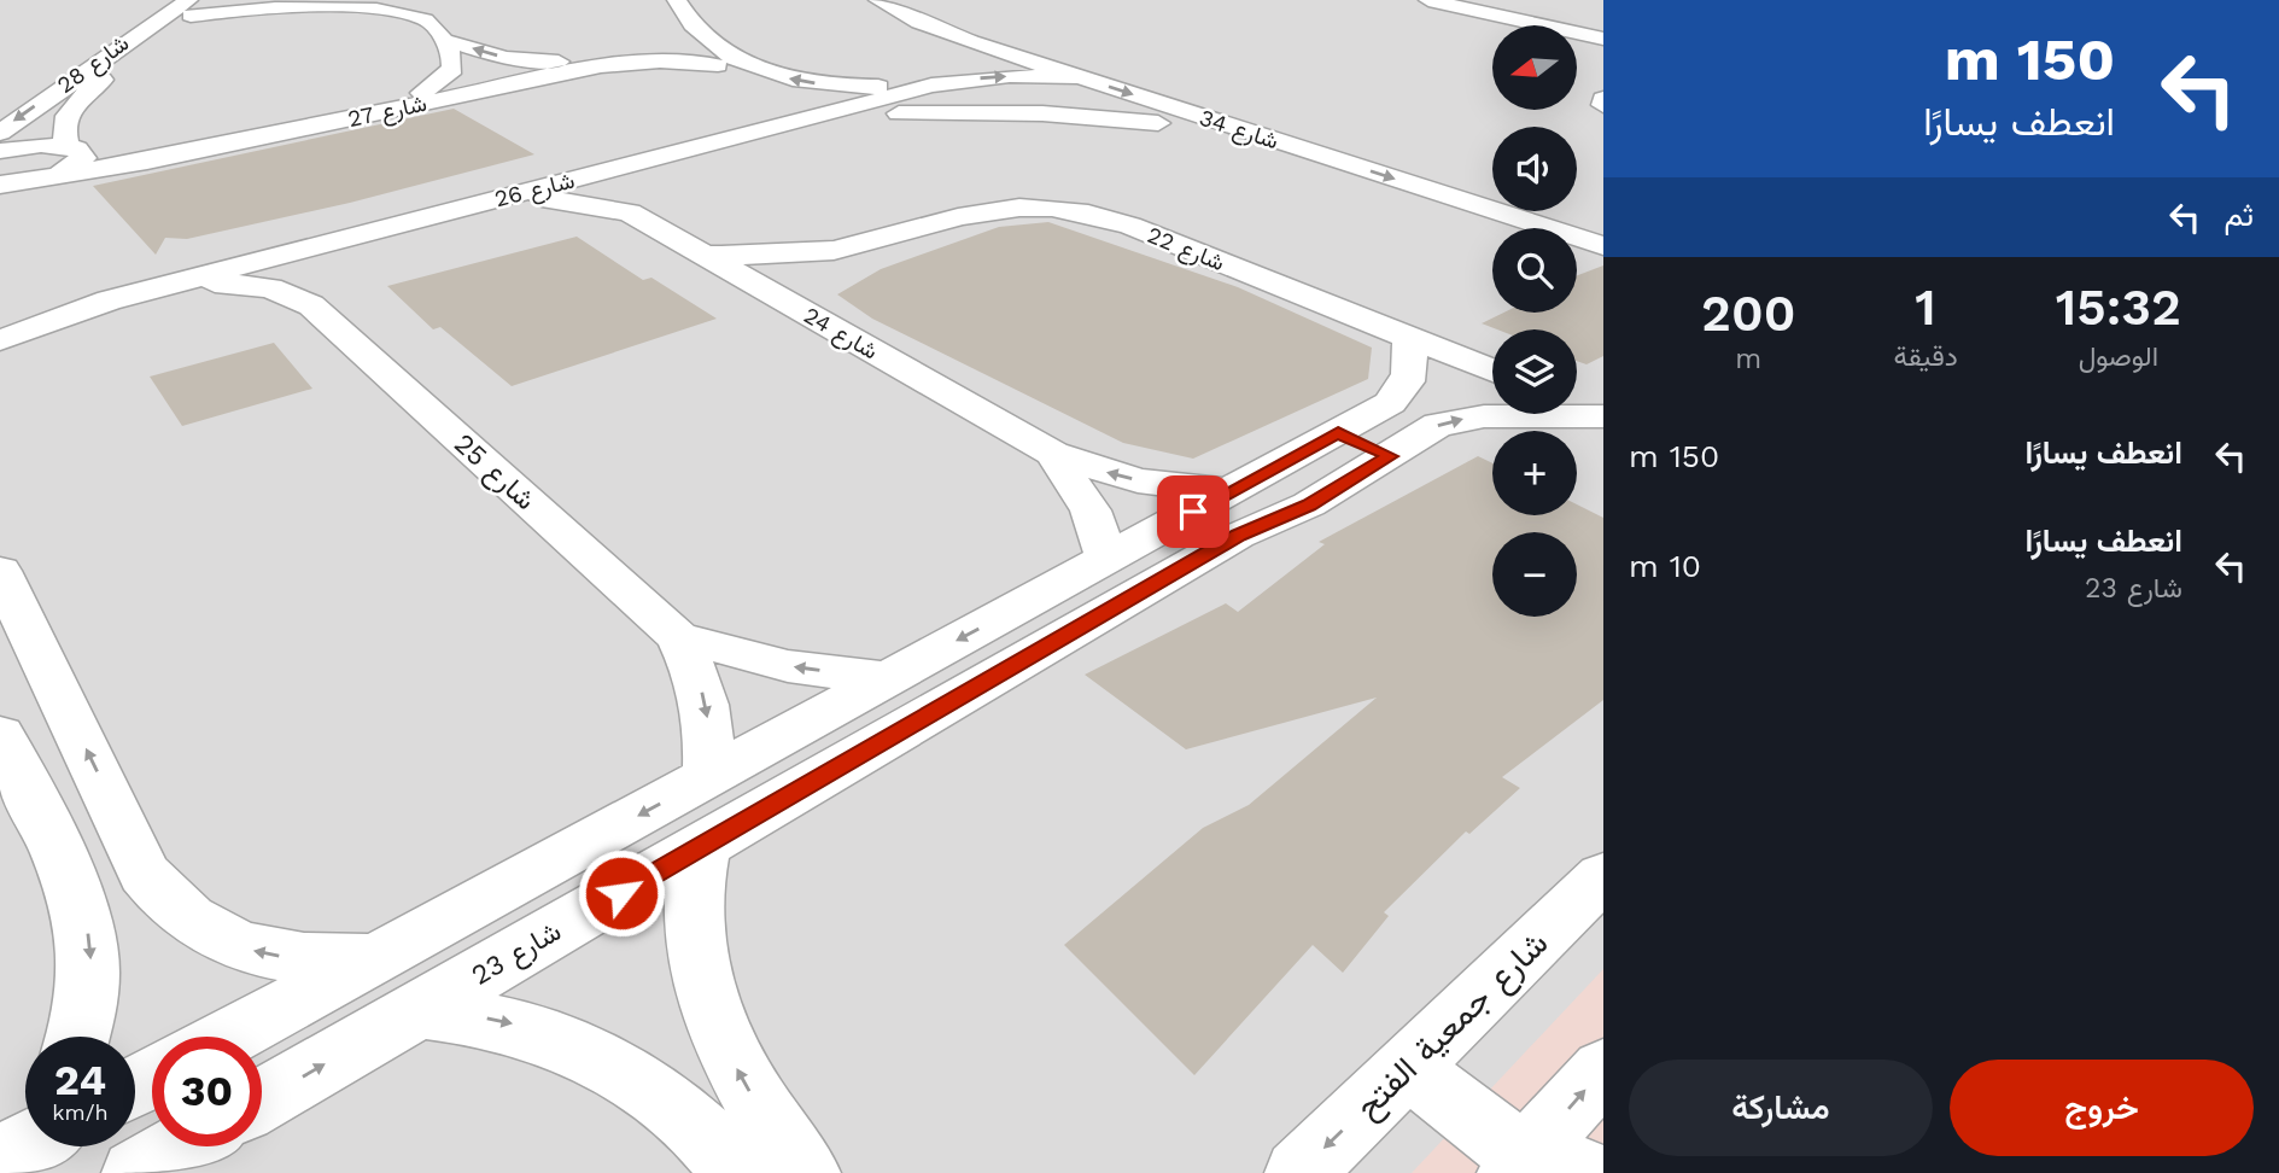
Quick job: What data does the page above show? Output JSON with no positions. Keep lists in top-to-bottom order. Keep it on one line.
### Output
{"streets":{"street":["شارع 28","شارع 27","شارع 34","شارع 26","شارع 22","شارع 24","شارع 25","شارع 23","شارع جمعية الفتح"]},"crossings":[["شارع 28","شارع 27"],["شارع 34","شارع 26"],["شارع 26","شارع 24"],["شارع 26","شارع 25"],["شارع 22","شارع 24"]],"one_way":["شارع جمعية الفتح"],"north":"left","page":{"turn":["150 m","انعطف يسارًا"],"map_buttons":["+","−"],"then":"ثم","eta":["15:32","الوصول","1","دقيقة","200","m"],"list":[{"name":"انعطف يسارًا","value":"150 m"},{"name":"انعطف يسارًا","note":"شارع 23","value":"10 m"}],"speed":"24 km/h","limit":"30","buttons":["خروج","مشاركة"]}}
